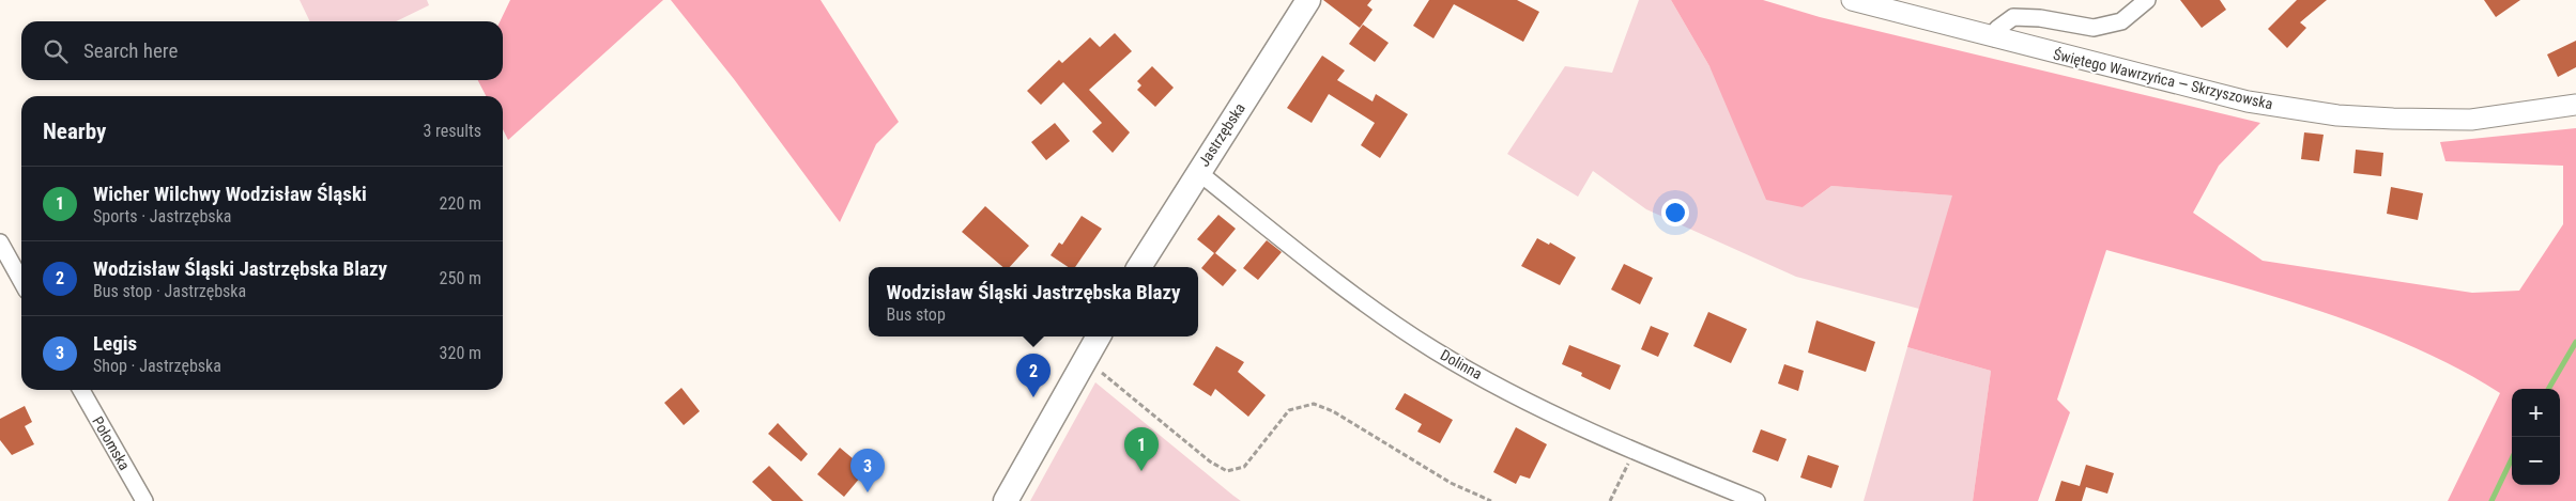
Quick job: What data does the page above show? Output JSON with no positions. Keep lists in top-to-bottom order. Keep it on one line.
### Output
{"streets":{"main road":["Jastrzębska"],"street":["Świętego Wawrzyńca — Skrzyszowska","Dolinna","Połomska"]},"crossings":[["Jastrzębska","Dolinna"]],"page":{"search":"Search here","heading":["Nearby","3 results"],"list":[{"mark":"1","name":"Wicher Wilchwy Wodzisław Śląski","note":"Sports · Jastrzębska","value":"220 m"},{"mark":"2","name":"Wodzisław Śląski Jastrzębska Blazy","note":"Bus stop · Jastrzębska","value":"250 m"},{"mark":"3","name":"Legis","note":"Shop · Jastrzębska","value":"320 m"}],"popup":["Wodzisław Śląski Jastrzębska Blazy","Bus stop"],"pins":["2","1","3"],"map_buttons":["+","−"]}}
